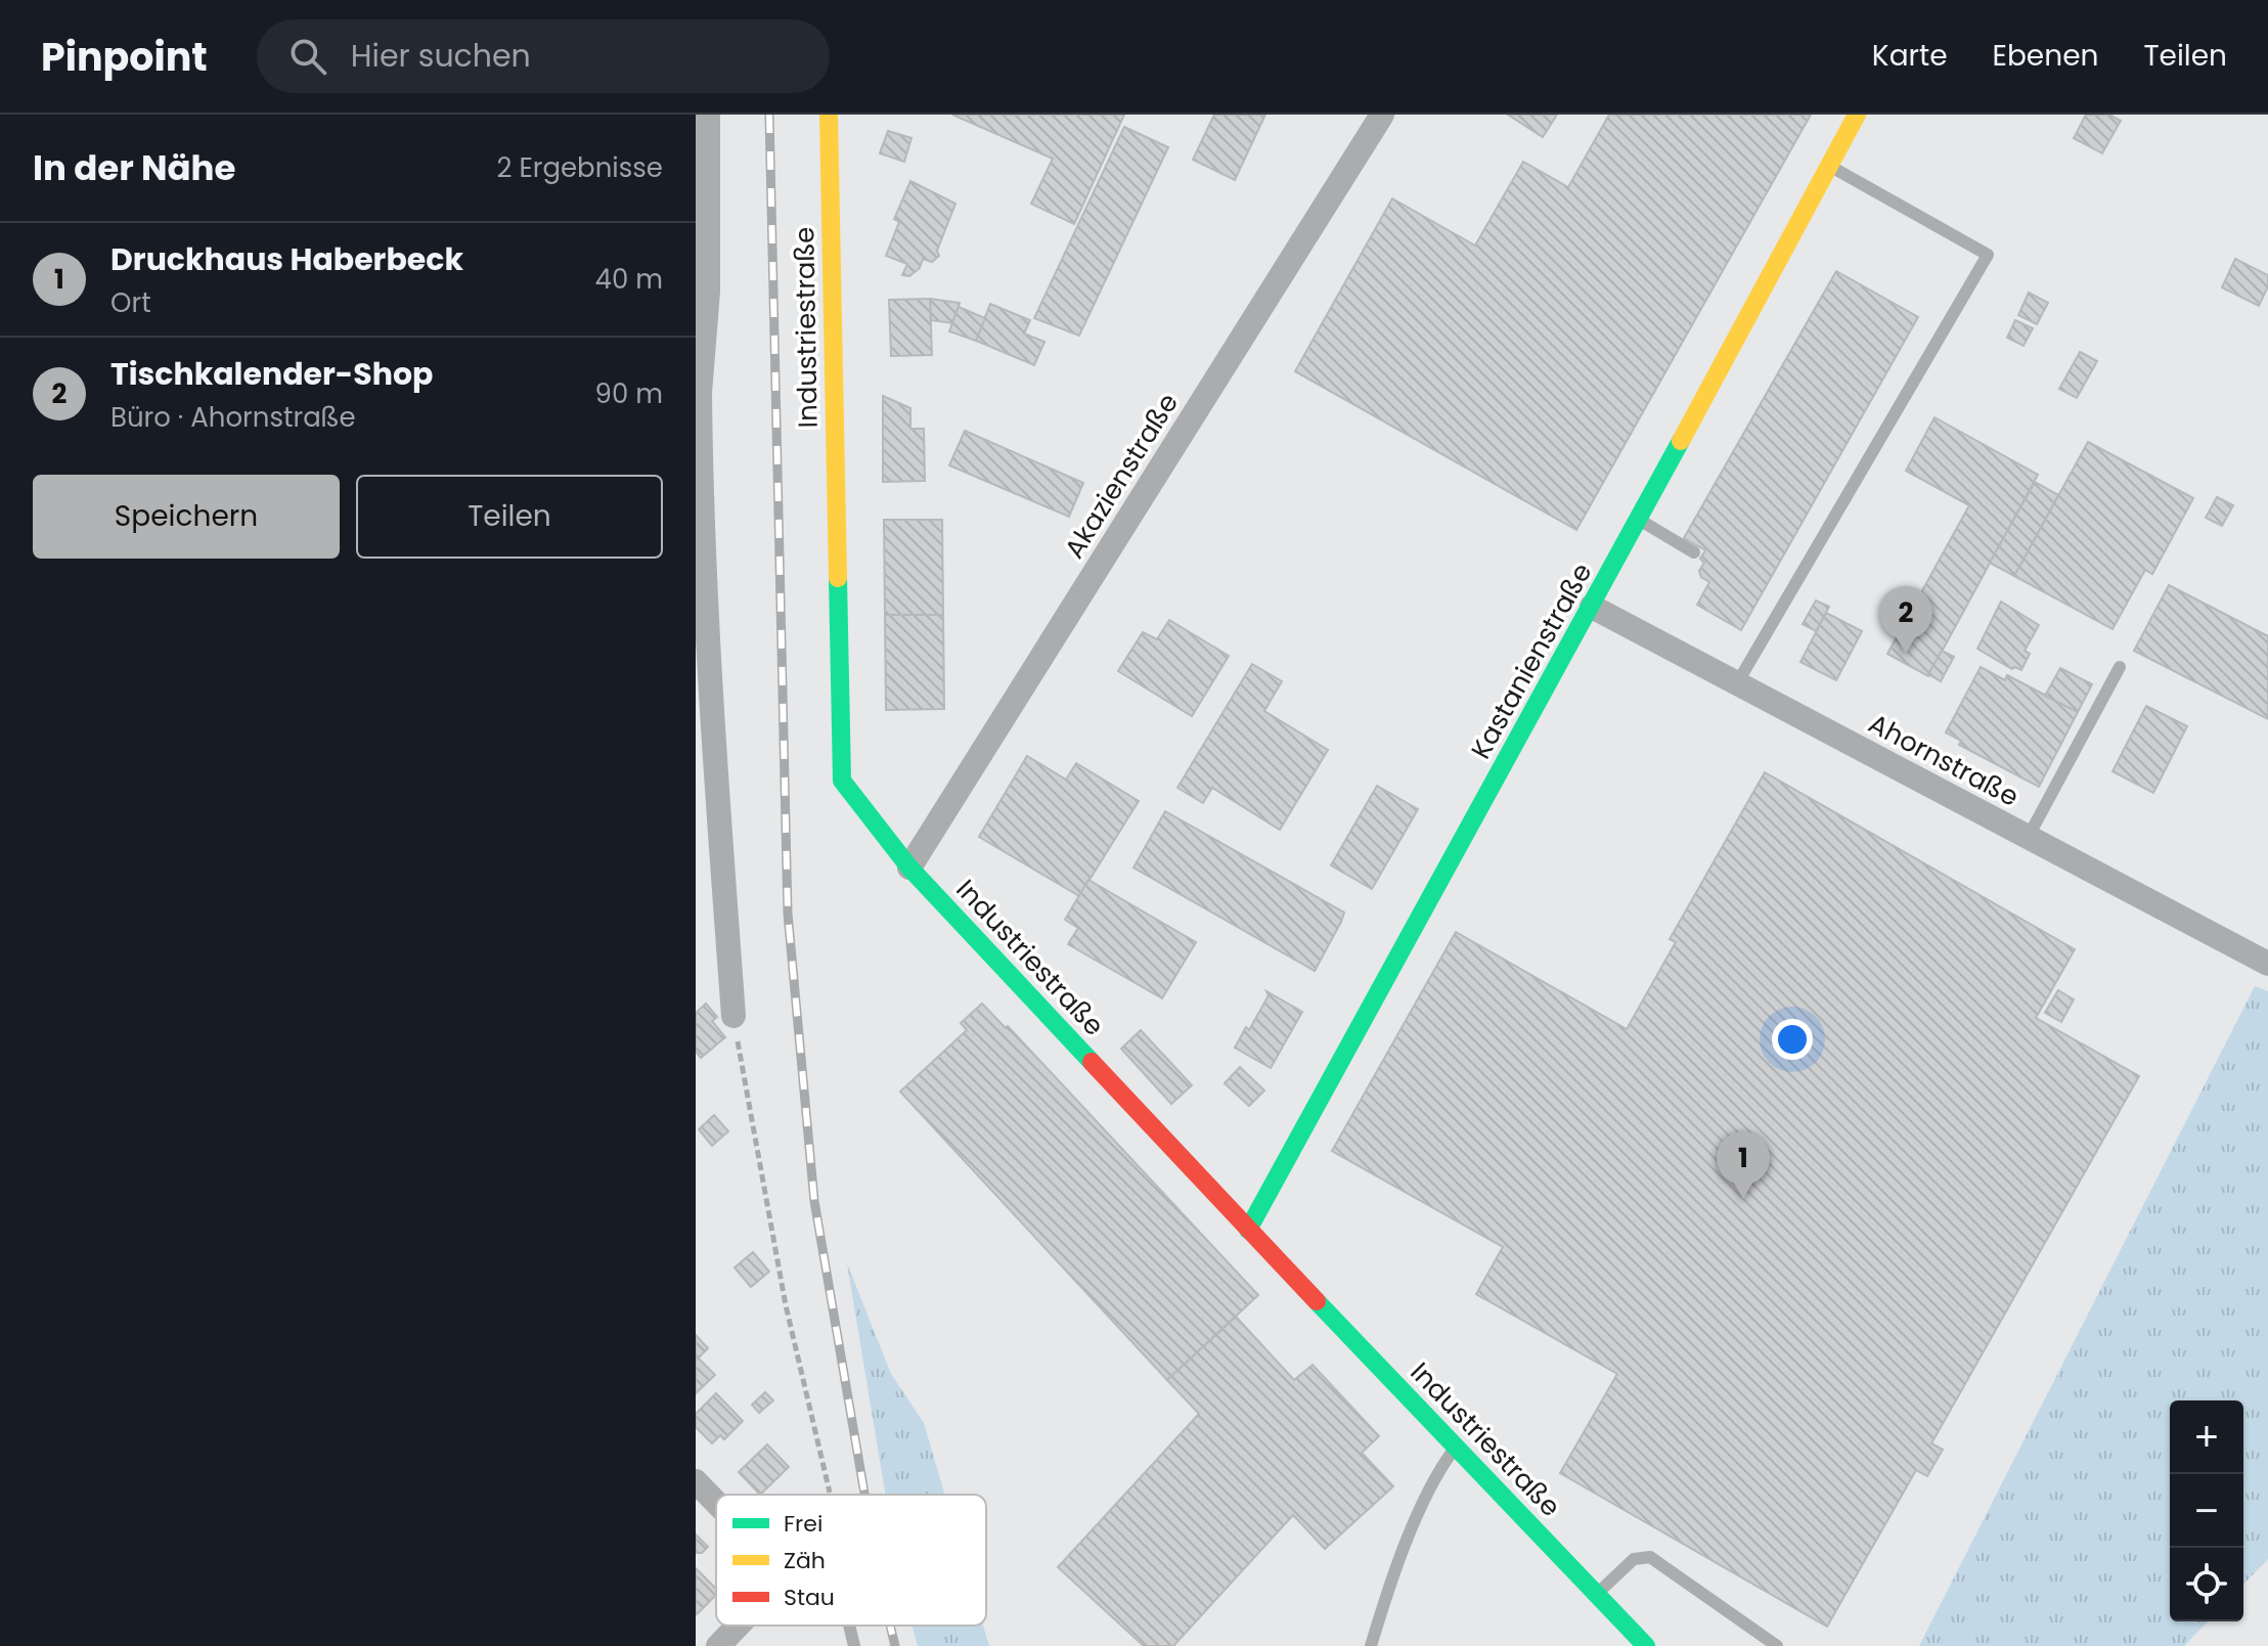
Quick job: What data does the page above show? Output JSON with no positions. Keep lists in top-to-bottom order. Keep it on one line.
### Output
{"streets":{"street":["Industriestraße","Akazienstraße","Kastanienstraße","Ahornstraße"]},"crossings":[["Industriestraße","Akazienstraße"],["Industriestraße","Kastanienstraße"],["Kastanienstraße","Ahornstraße"]],"legend":["Frei","Zäh","Stau"],"page":{"header":"Pinpoint","search":"Hier suchen","nav":["Karte","Ebenen","Teilen"],"heading":["In der Nähe","2 Ergebnisse"],"list":[{"mark":"1","name":"Druckhaus Haberbeck","note":"Ort","value":"40 m"},{"mark":"2","name":"Tischkalender-Shop","note":"Büro · Ahornstraße","value":"90 m"}],"buttons":["Speichern","Teilen"],"pins":["2","1"],"map_buttons":["+","−"]}}
